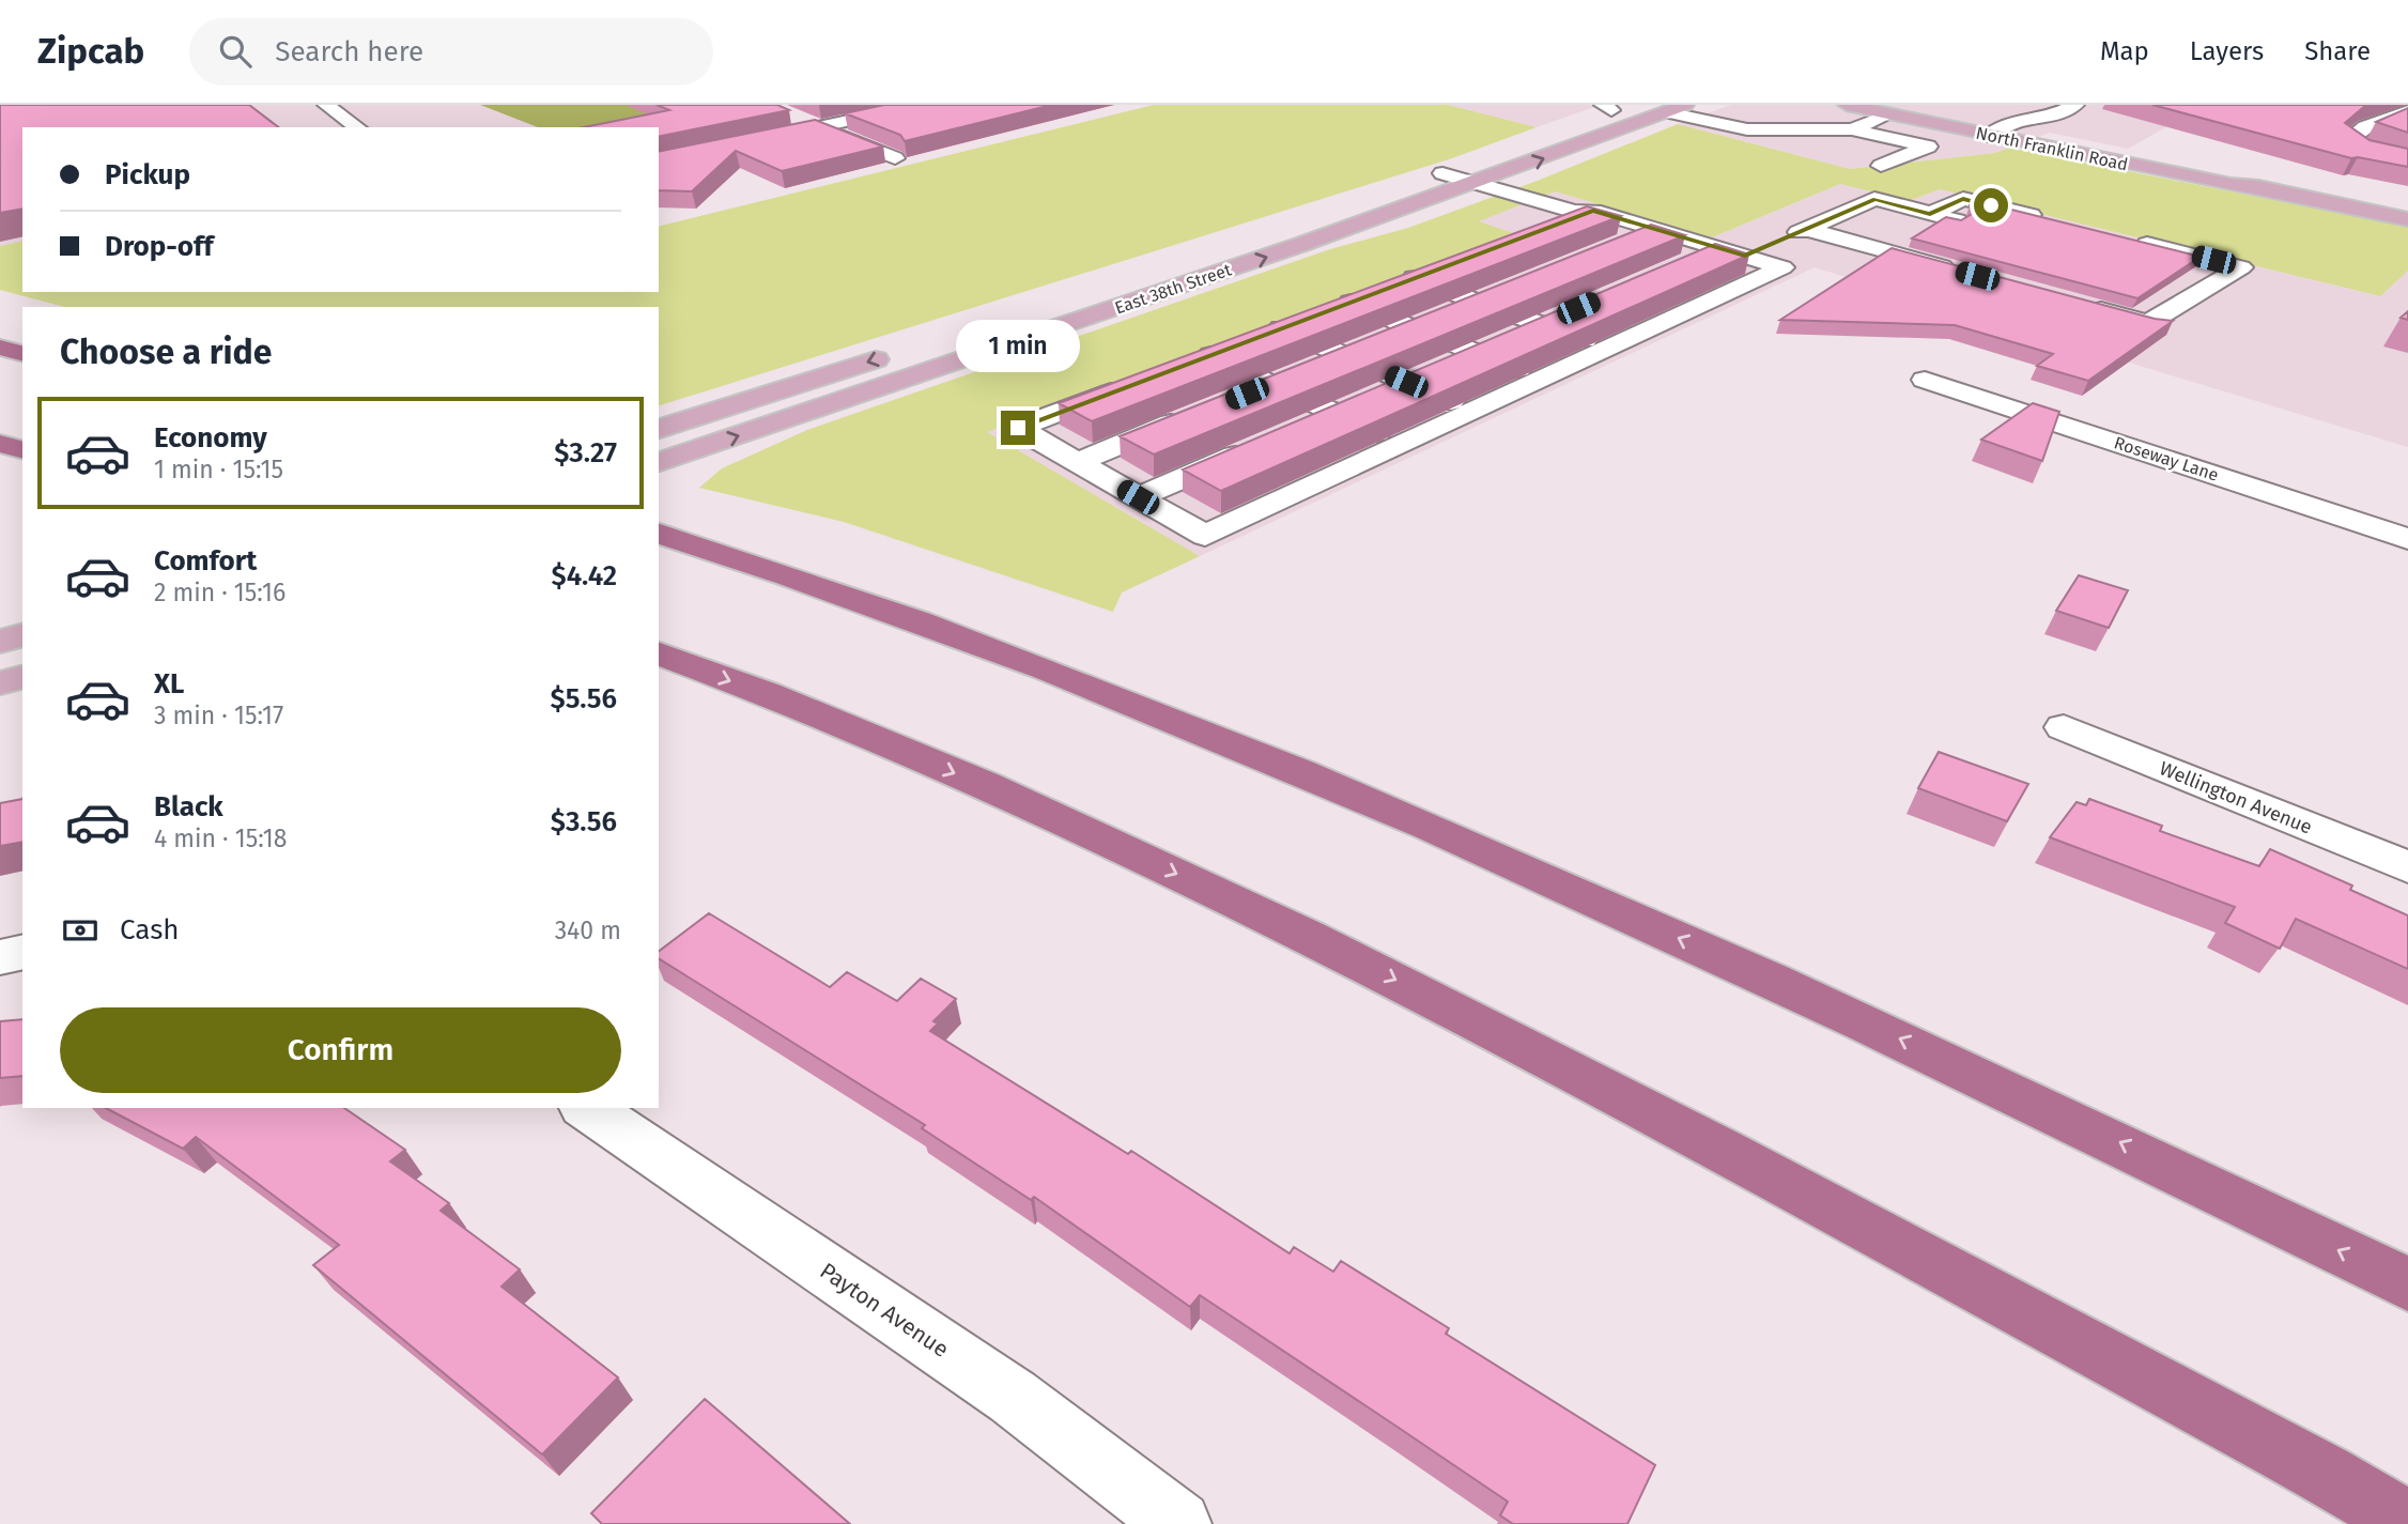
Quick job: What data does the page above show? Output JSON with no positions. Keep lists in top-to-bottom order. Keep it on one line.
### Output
{"streets":{"main road":["North Franklin Road","East 38th Street"],"street":["Roseway Lane","Wellington Avenue","Payton Avenue"]},"page":{"header":"Zipcab","search":"Search here","nav":["Map","Layers","Share"],"banner":["Pickup","Drop-off"],"heading":"Choose a ride","bubble":"1 min","list":[{"name":"Economy","note":"1 min · 15:15","value":"$3.27"},{"name":"Comfort","note":"2 min · 15:16","value":"$4.42"},{"name":"XL","note":"3 min · 15:17","value":"$5.56"},{"name":"Black","note":"4 min · 15:18","value":"$3.56"}],"pay":["Cash","340 m"],"buttons":"Confirm"}}
